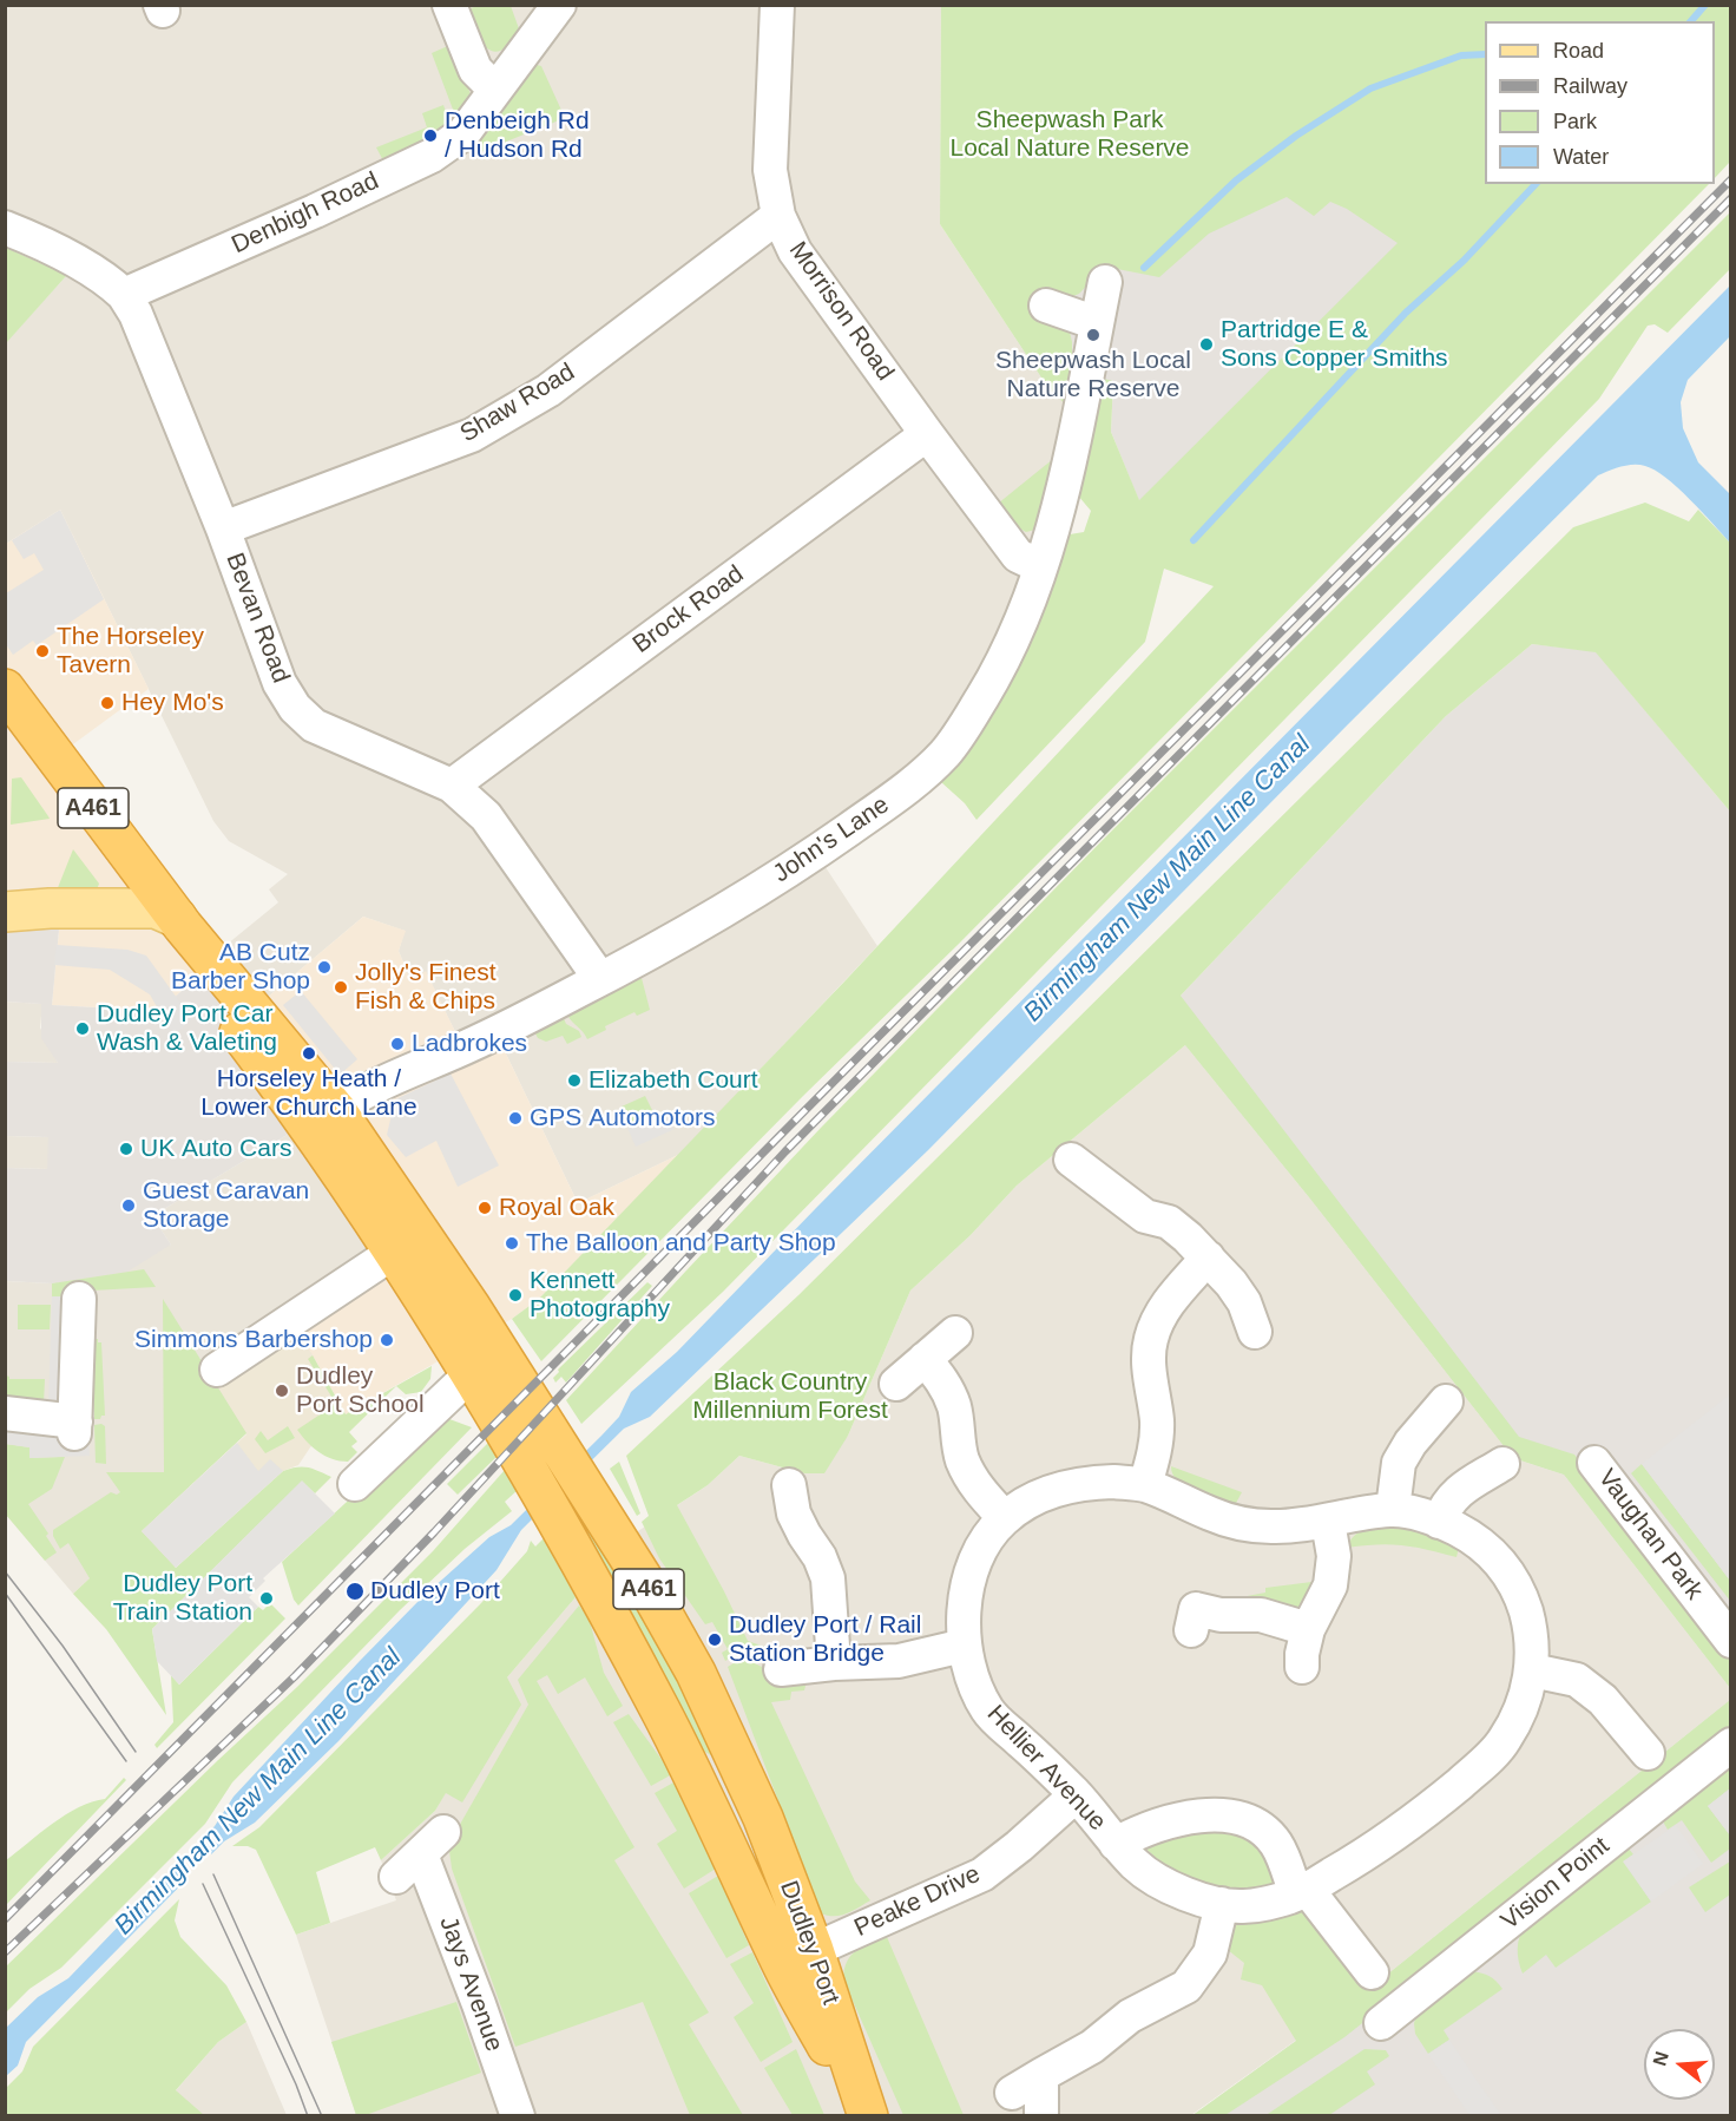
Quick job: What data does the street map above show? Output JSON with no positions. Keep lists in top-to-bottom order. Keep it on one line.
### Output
{"streets":{"highway":["A461","Dudley Port"],"street":["Denbigh Road","Morrison Road","Shaw Road","Brock Road","Bevan Road","John's Lane","Vaughan Park","Hellier Avenue","Vision Point","Peake Drive","Jays Avenue"]},"crossings":[["Denbigh Road","Bevan Road"],["Morrison Road","Shaw Road"],["Morrison Road","Brock Road"],["Morrison Road","John's Lane"],["Shaw Road","Bevan Road"],["Brock Road","Bevan Road"],["Bevan Road","John's Lane"],["A461","Dudley Port"],["John's Lane","Dudley Port"],["Hellier Avenue","Peake Drive"],["Peake Drive","Dudley Port"]],"water":["Birmingham New Main Line Canal"],"parks":["Sheepwash Park Local Nature Reserve","Black Country Millennium Forest"],"places":["Denbeigh Rd / Hudson Rd","Sheepwash Local Nature Reserve","Partridge E & Sons Copper Smiths","The Horseley Tavern","Hey Mo's","AB Cutz Barber Shop","Jolly's Finest Fish & Chips","Dudley Port Car Wash & Valeting","Ladbrokes","Horseley Heath / Lower Church Lane","Elizabeth Court","GPS Automotors","UK Auto Cars","Guest Caravan Storage","Royal Oak","The Balloon and Party Shop","Kennett Photography","Simmons Barbershop","Dudley Port School","Dudley Port","Dudley Port Train Station","Dudley Port / Rail Station Bridge"],"legend":["Road","Railway","Park","Water"],"north":"left"}
